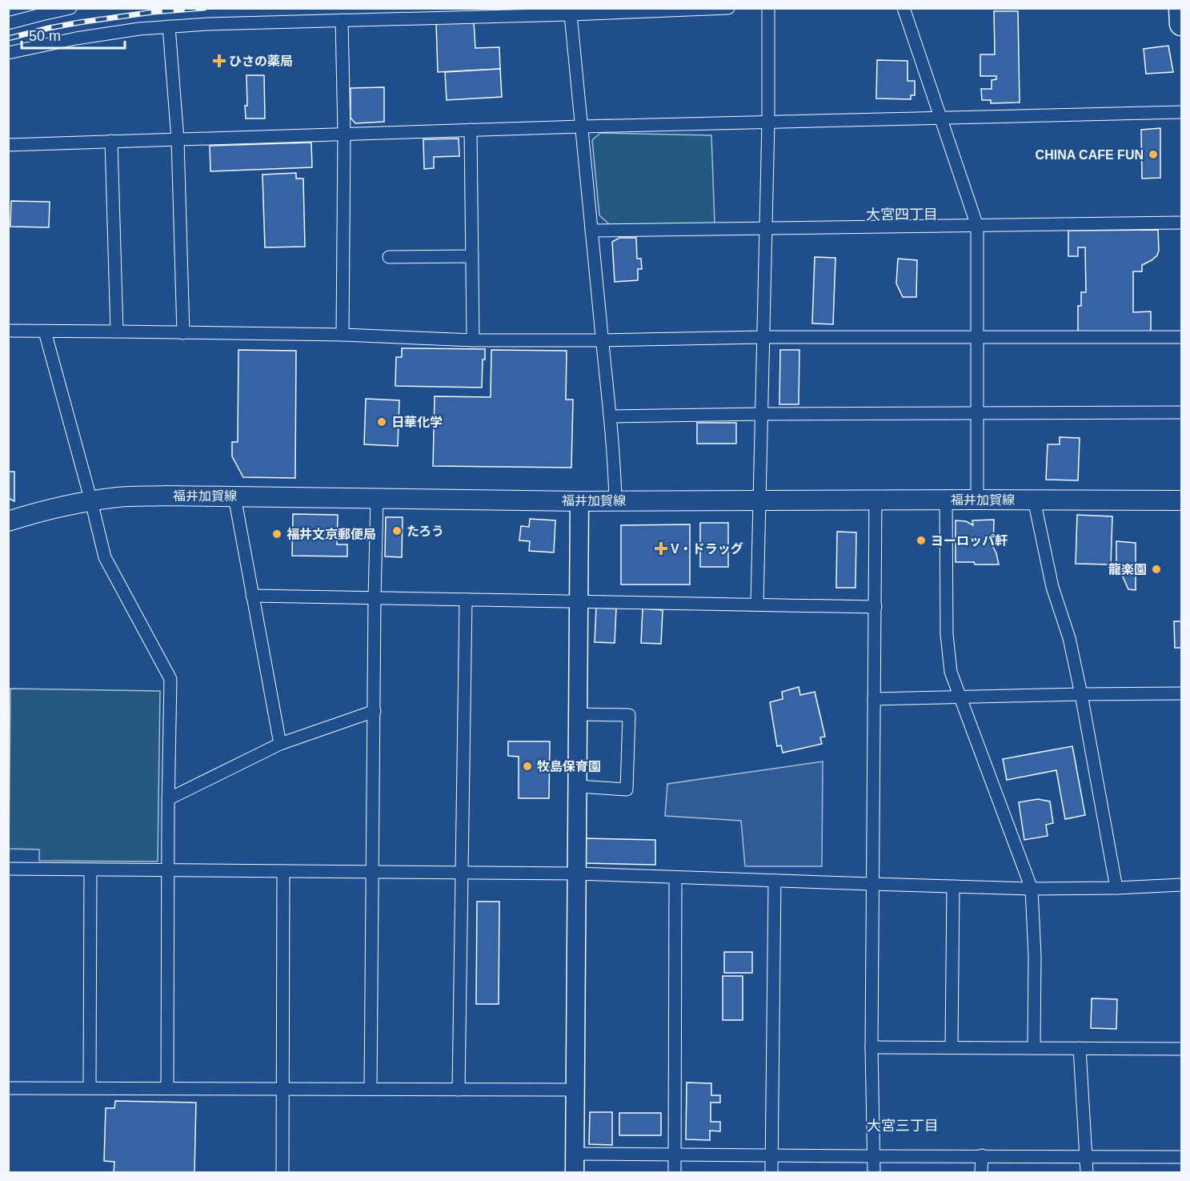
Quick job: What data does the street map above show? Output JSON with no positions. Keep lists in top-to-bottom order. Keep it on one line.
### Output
{"streets":{"main road":["福井加賀線"]},"districts":["大宮四丁目","大宮三丁目"],"places":{"health":["ひさの薬局","V・ドラッグ"],"other":["CHINA CAFE FUN","日華化学","たろう","福井文京郵便局","ヨーロッパ軒","龍楽園","牧島保育園"]},"scale_bar":"50 m"}
